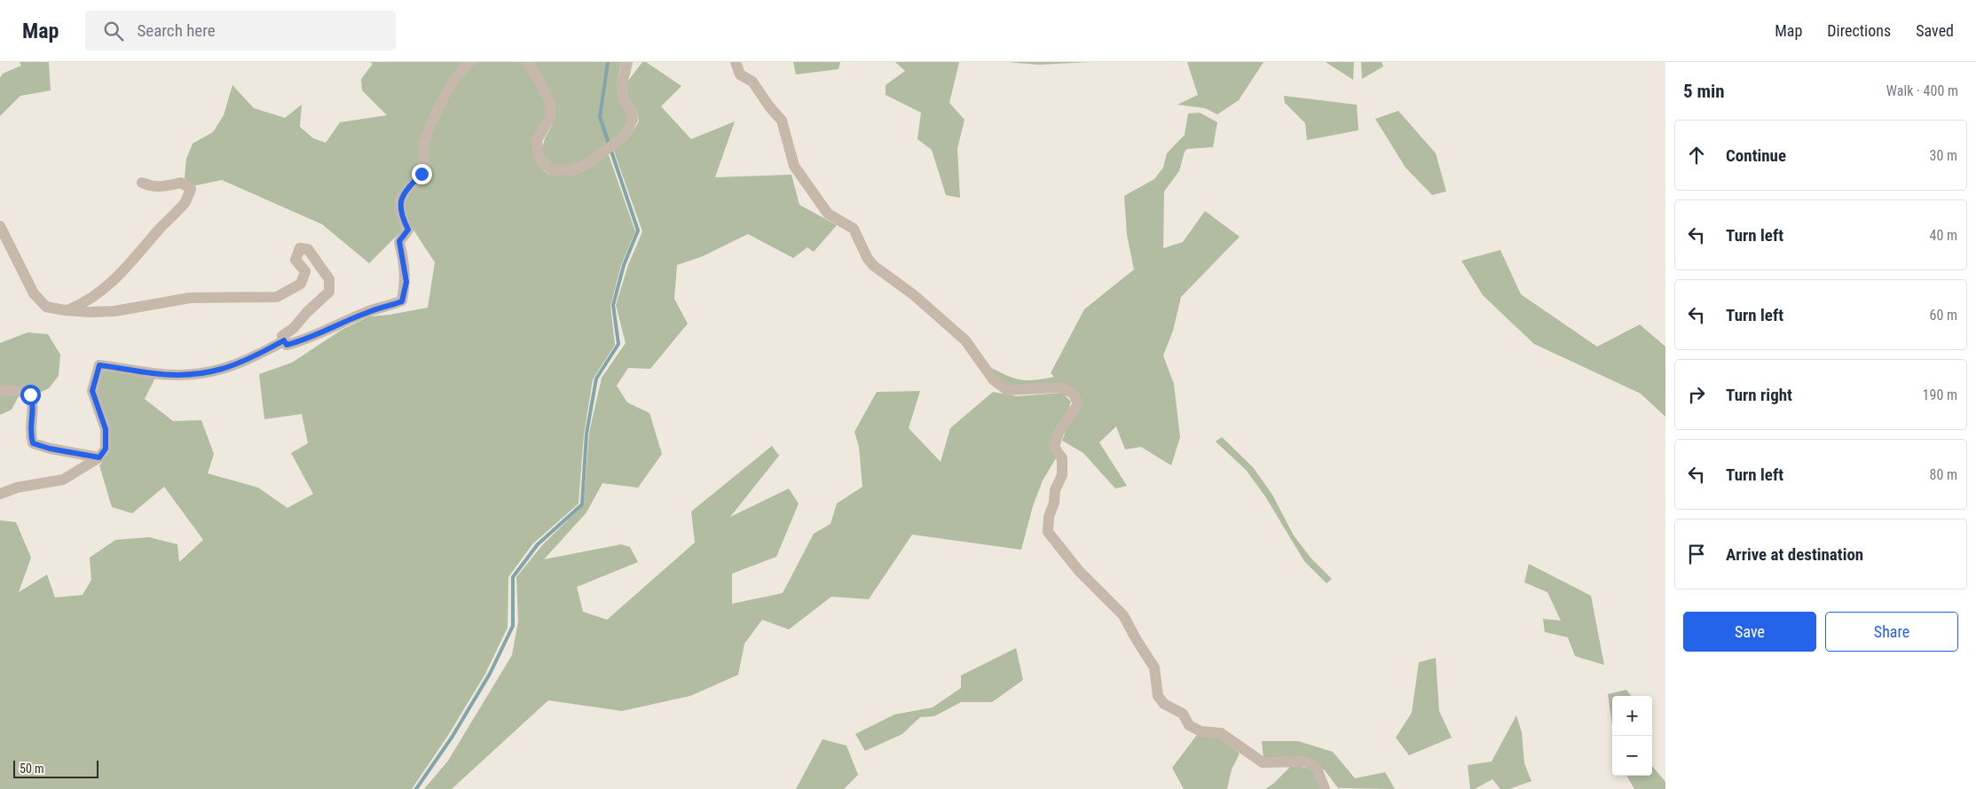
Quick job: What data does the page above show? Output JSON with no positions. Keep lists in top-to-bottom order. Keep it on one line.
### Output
{"scale_bar":"50 m","page":{"header":"Map","search":"Search here","nav":["Map","Directions","Saved"],"heading":["5 min","Walk · 400 m"],"list":[["Continue","30 m"],["Turn left","40 m"],["Turn left","60 m"],["Turn right","190 m"],["Turn left","80 m"],"Arrive at destination"],"buttons":["Save","Share"],"map_buttons":["+","−"],"scale":"50 m"}}
